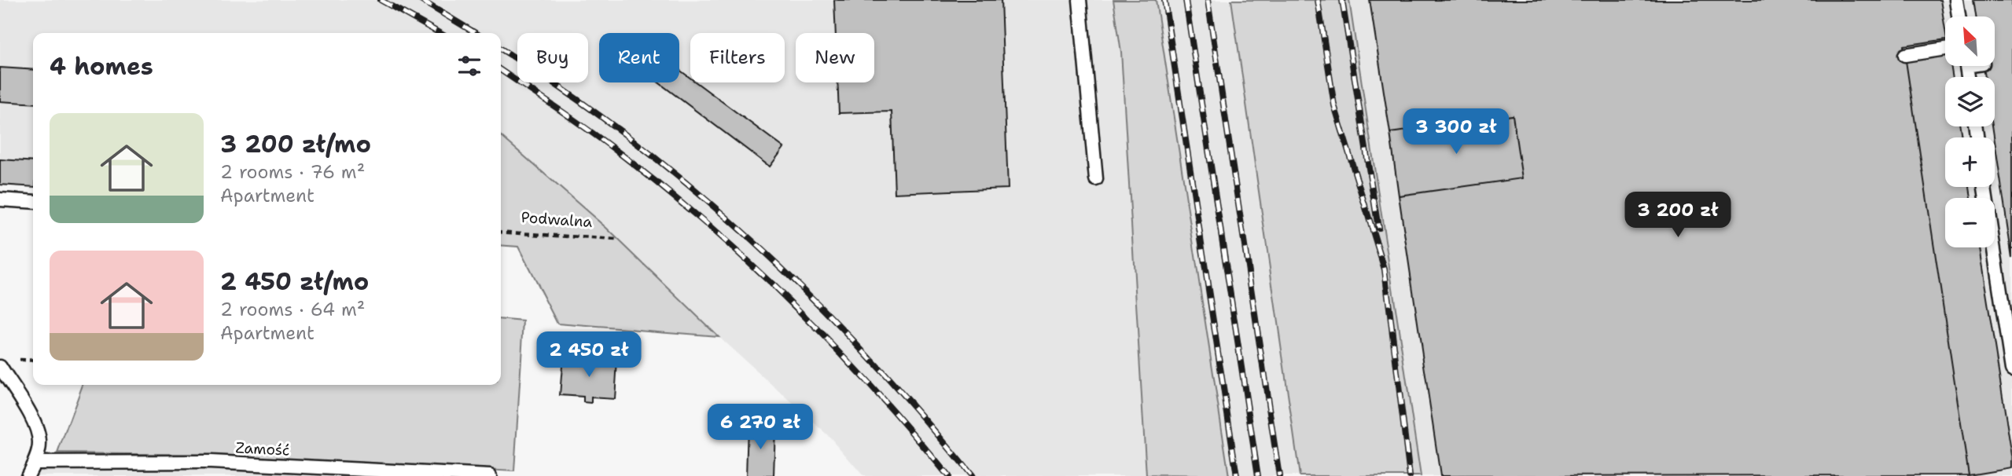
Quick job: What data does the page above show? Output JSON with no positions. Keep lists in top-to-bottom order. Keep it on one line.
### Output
{"streets":{"lane":["Zamość"],"path":["Podwalna"]},"north":"top left","page":{"map_buttons":["+","−"],"chip":["Buy","Rent","Filters","New"],"heading":"4 homes","list":[{"name":"3 200 zł/mo","note":"2 rooms · 76 m² · Apartment"},{"name":"2 450 zł/mo","note":"2 rooms · 64 m² · Apartment"}],"price":["3 300 zł","3 200 zł","2 450 zł","6 270 zł"]}}
